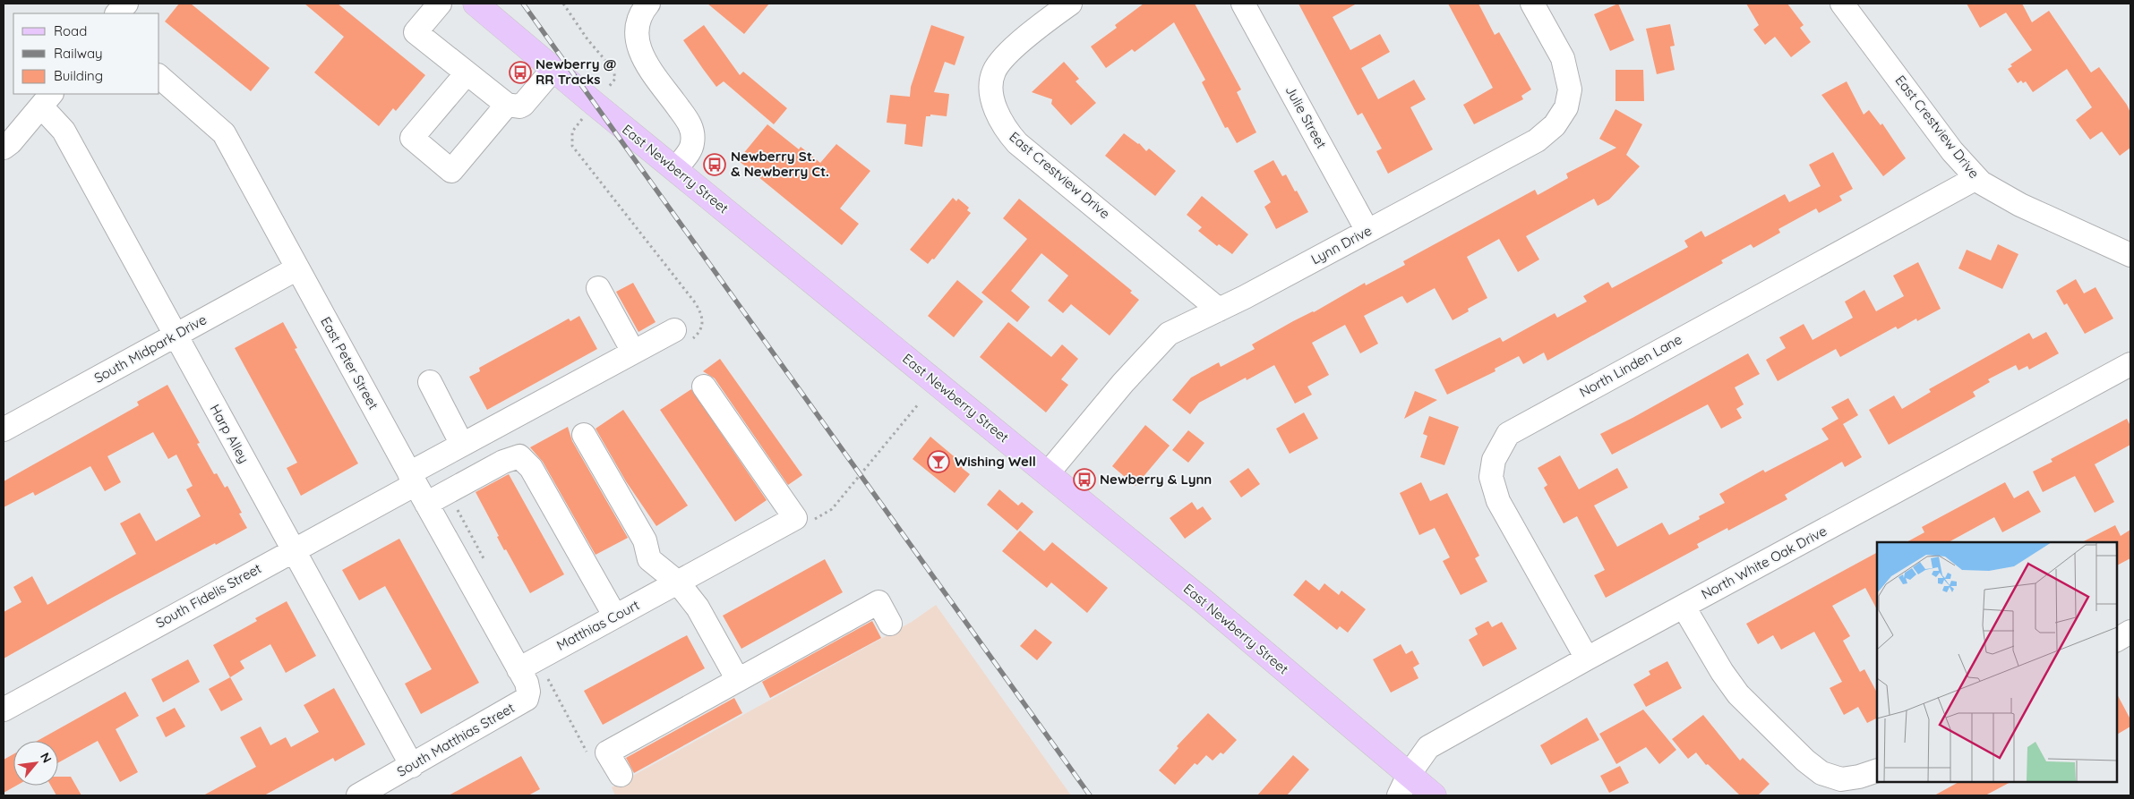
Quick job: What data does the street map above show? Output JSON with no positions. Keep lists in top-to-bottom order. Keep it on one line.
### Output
{"streets":{"main road":["East Newberry Street"],"street":["Julie Street","East Crestview Drive","Lynn Drive","South Midpark Drive","East Peter Street","North Linden Lane","Harp Alley","North White Oak Drive","South Fidelis Street","Matthias Court","South Matthias Street"]},"crossings":[["Julie Street","Lynn Drive"],["East Crestview Drive","Lynn Drive"],["East Crestview Drive","North Linden Lane"],["East Newberry Street","Lynn Drive"],["East Newberry Street","North White Oak Drive"],["South Midpark Drive","East Peter Street"],["South Midpark Drive","Harp Alley"],["East Peter Street","South Fidelis Street"],["East Peter Street","Matthias Court"],["East Peter Street","South Matthias Street"],["North Linden Lane","North White Oak Drive"],["Harp Alley","South Fidelis Street"],["Harp Alley","South Matthias Street"],["Matthias Court","South Matthias Street"]],"places":{"bus stop":["Newberry @ RR Tracks","Newberry St. & Newberry Ct.","Newberry & Lynn"],"bar":["Wishing Well"]},"legend":["Road","Railway","Building"],"north":"top right"}
